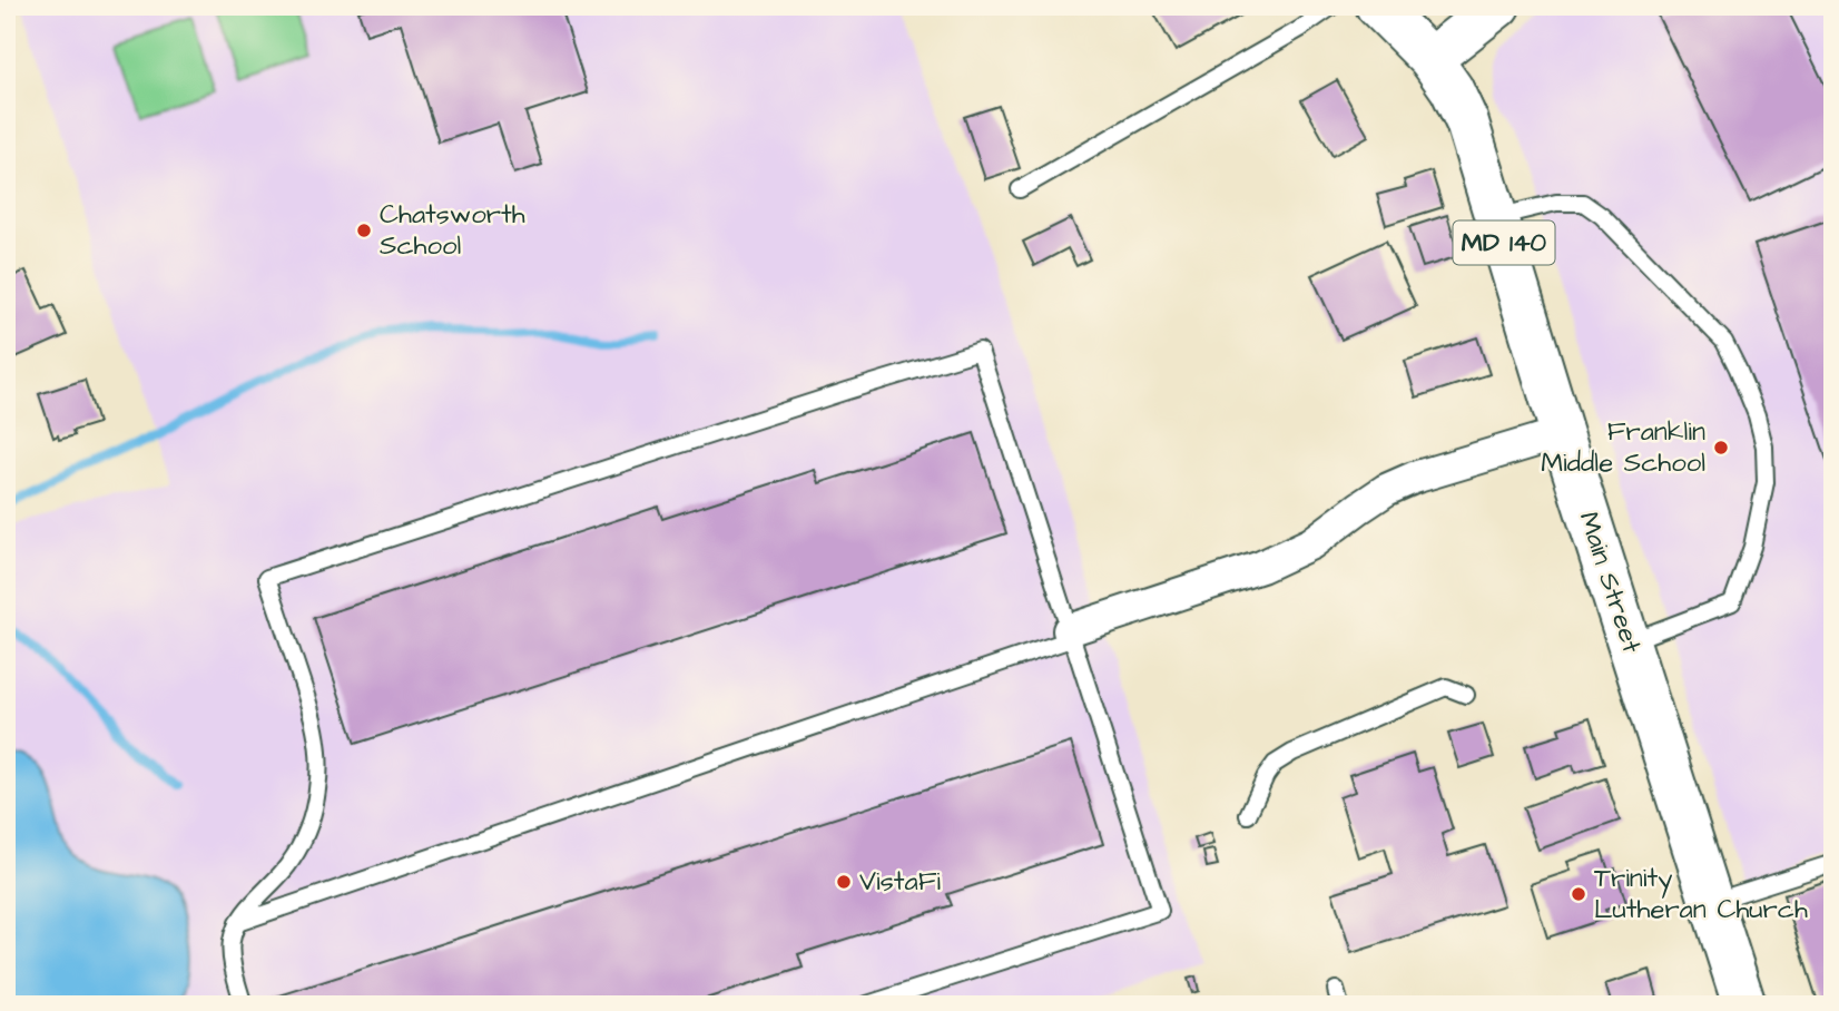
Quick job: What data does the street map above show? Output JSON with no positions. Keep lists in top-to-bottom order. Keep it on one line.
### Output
{"streets":{"main road":["MD 140","Main Street"]},"places":["Chatsworth School","Franklin Middle School","VistaFi","Trinity Lutheran Church"]}
